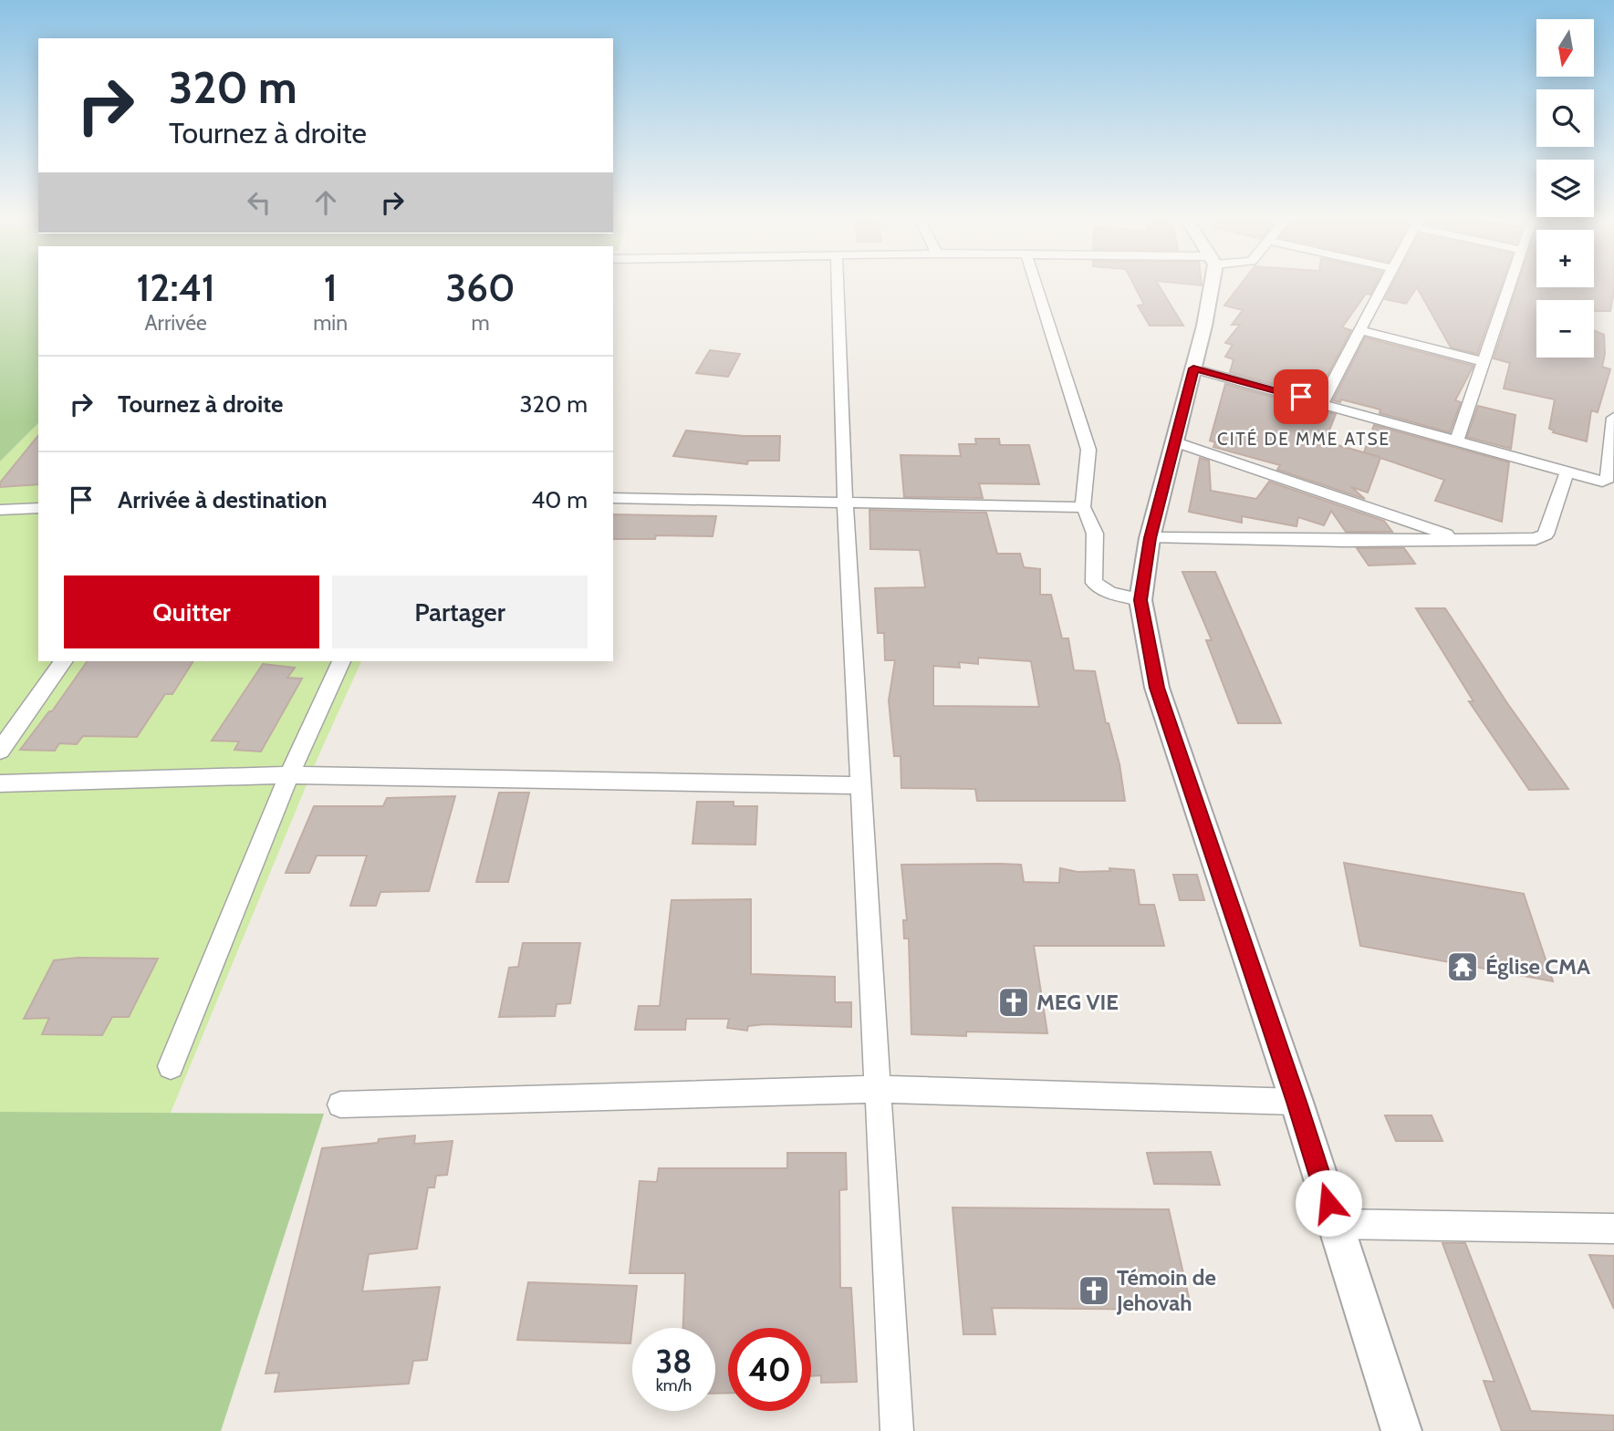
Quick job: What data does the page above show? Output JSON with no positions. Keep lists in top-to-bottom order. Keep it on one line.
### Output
{"districts":["CITÉ DE MME ATSE"],"places":{"temple":["Église CMA"],"church":["MEG VIE","Témoin de Jehovah"]},"north":"bottom","page":{"map_buttons":["+","−"],"turn":["320 m","Tournez à droite"],"eta":["12:41","Arrivée","1","min","360","m"],"list":[{"name":"Tournez à droite","value":"320 m"},{"name":"Arrivée à destination","value":"40 m"}],"buttons":["Quitter","Partager"],"speed":"38 km/h","limit":"40"}}
